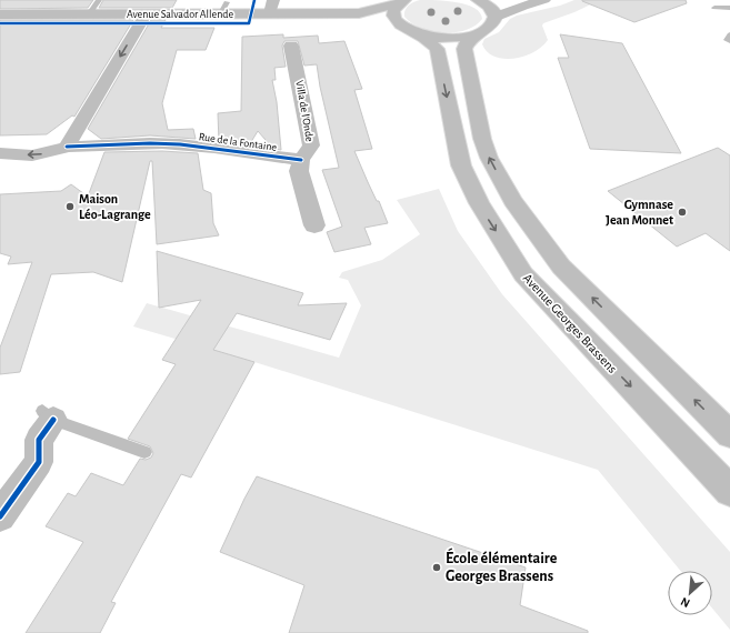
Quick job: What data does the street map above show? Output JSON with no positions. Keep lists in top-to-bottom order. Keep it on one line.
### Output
{"streets":{"main road":["Avenue Salvador Allende","Villa de l'Onde","Rue de la Fontaine","Avenue Georges Brassens"]},"crossings":[["Avenue Salvador Allende","Avenue Georges Brassens"],["Villa de l'Onde","Rue de la Fontaine"]],"places":["Maison Léo-Lagrange","Gymnase Jean Monnet","École élémentaire Georges Brassens"],"north":"bottom left"}
